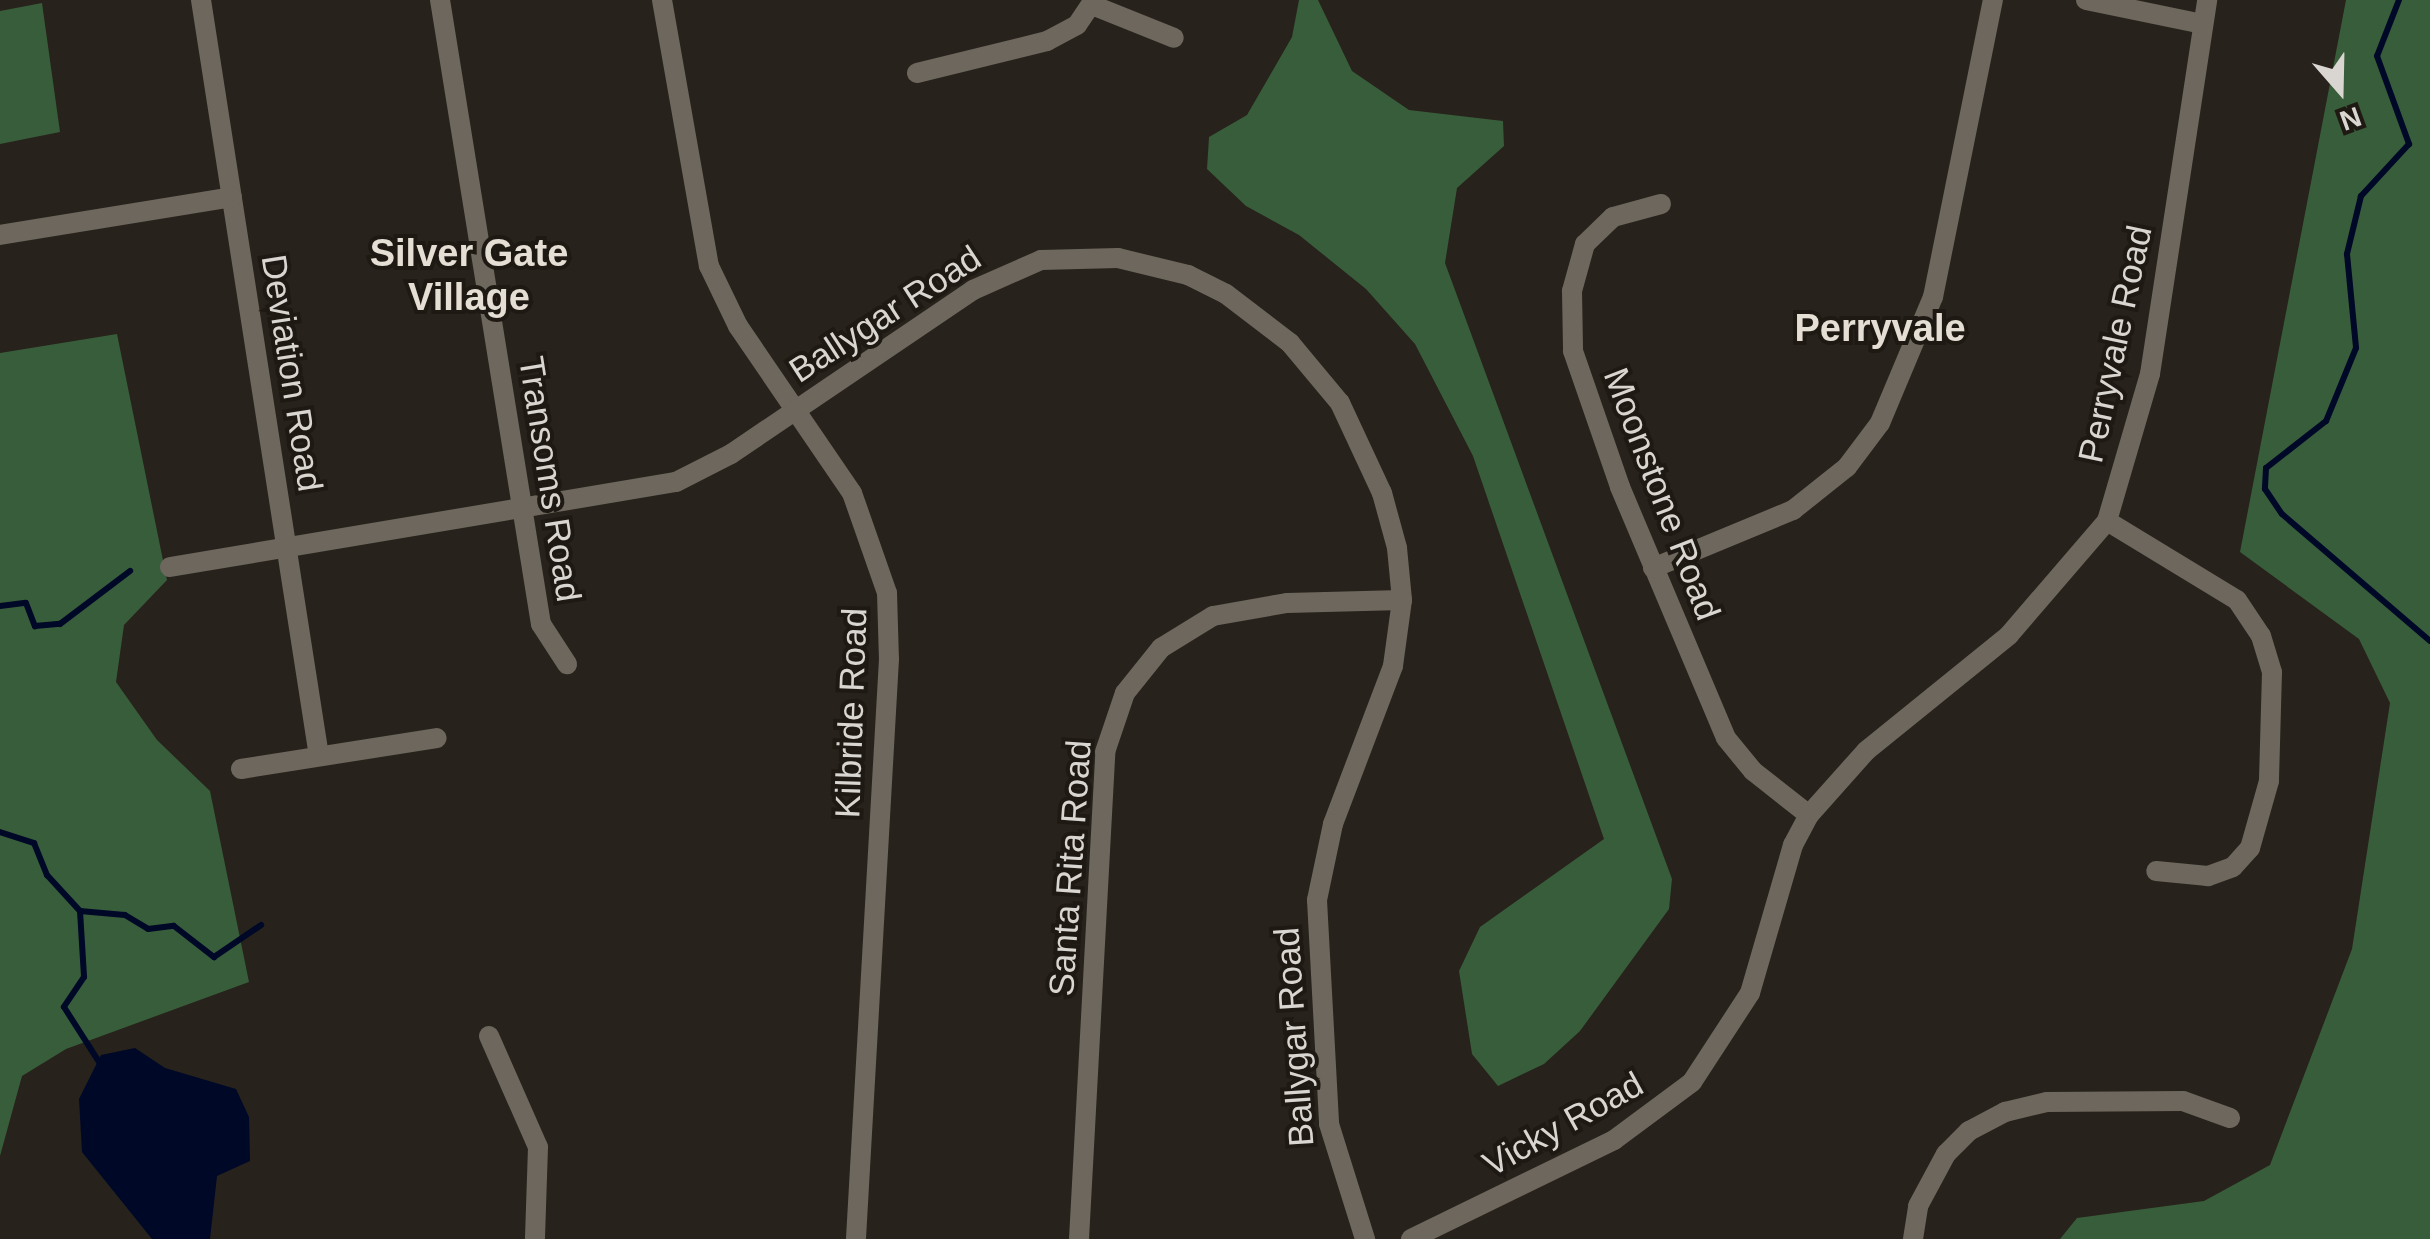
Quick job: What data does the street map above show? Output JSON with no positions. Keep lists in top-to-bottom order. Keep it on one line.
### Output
{"streets":{"street":["Ballygar Road","Perryvale Road","Deviation Road","Transoms Road","Moonstone Road","Kilbride Road","Santa Rita Road","Vicky Road"]},"crossings":[["Ballygar Road","Deviation Road"],["Ballygar Road","Transoms Road"],["Ballygar Road","Kilbride Road"],["Ballygar Road","Santa Rita Road"],["Perryvale Road","Moonstone Road"],["Perryvale Road","Vicky Road"],["Moonstone Road","Vicky Road"]],"districts":["Silver Gate Village","Perryvale"],"north":"bottom"}
